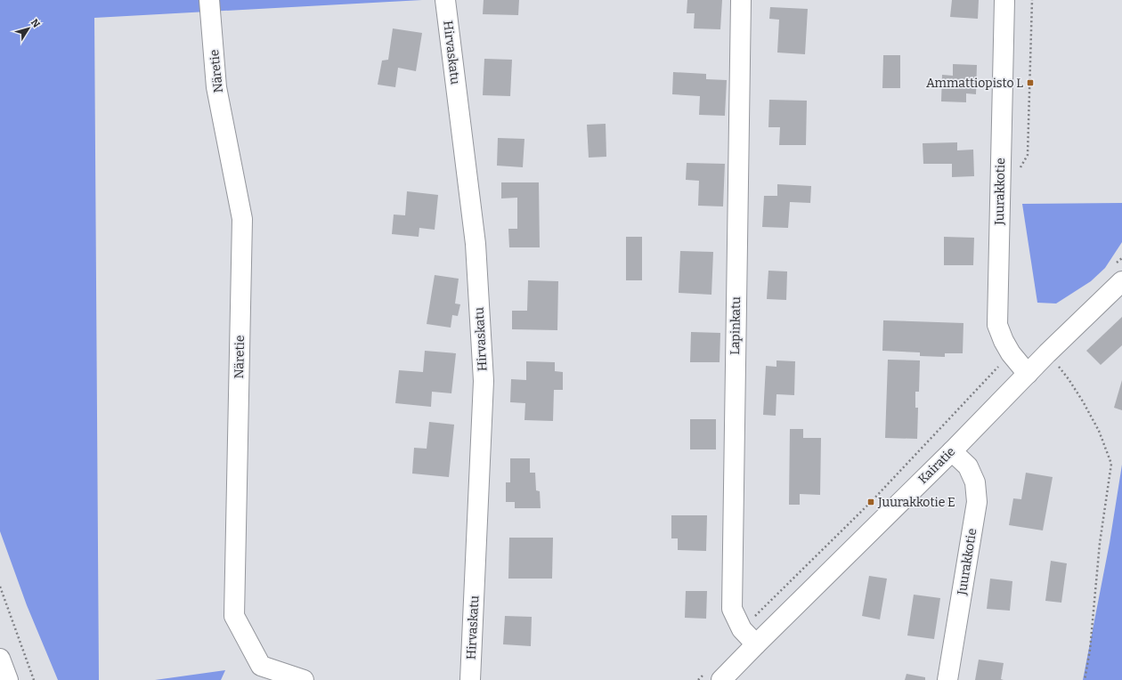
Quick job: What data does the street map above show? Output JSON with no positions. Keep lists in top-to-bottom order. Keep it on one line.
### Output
{"streets":{"street":["Hirvaskatu","Näretie","Juurakkotie","Lapinkatu","Kairatie"]},"crossings":[["Juurakkotie","Kairatie"],["Lapinkatu","Kairatie"]],"places":{"transit":["Ammattiopisto L","Juurakkotie E"]},"north":"top right"}
